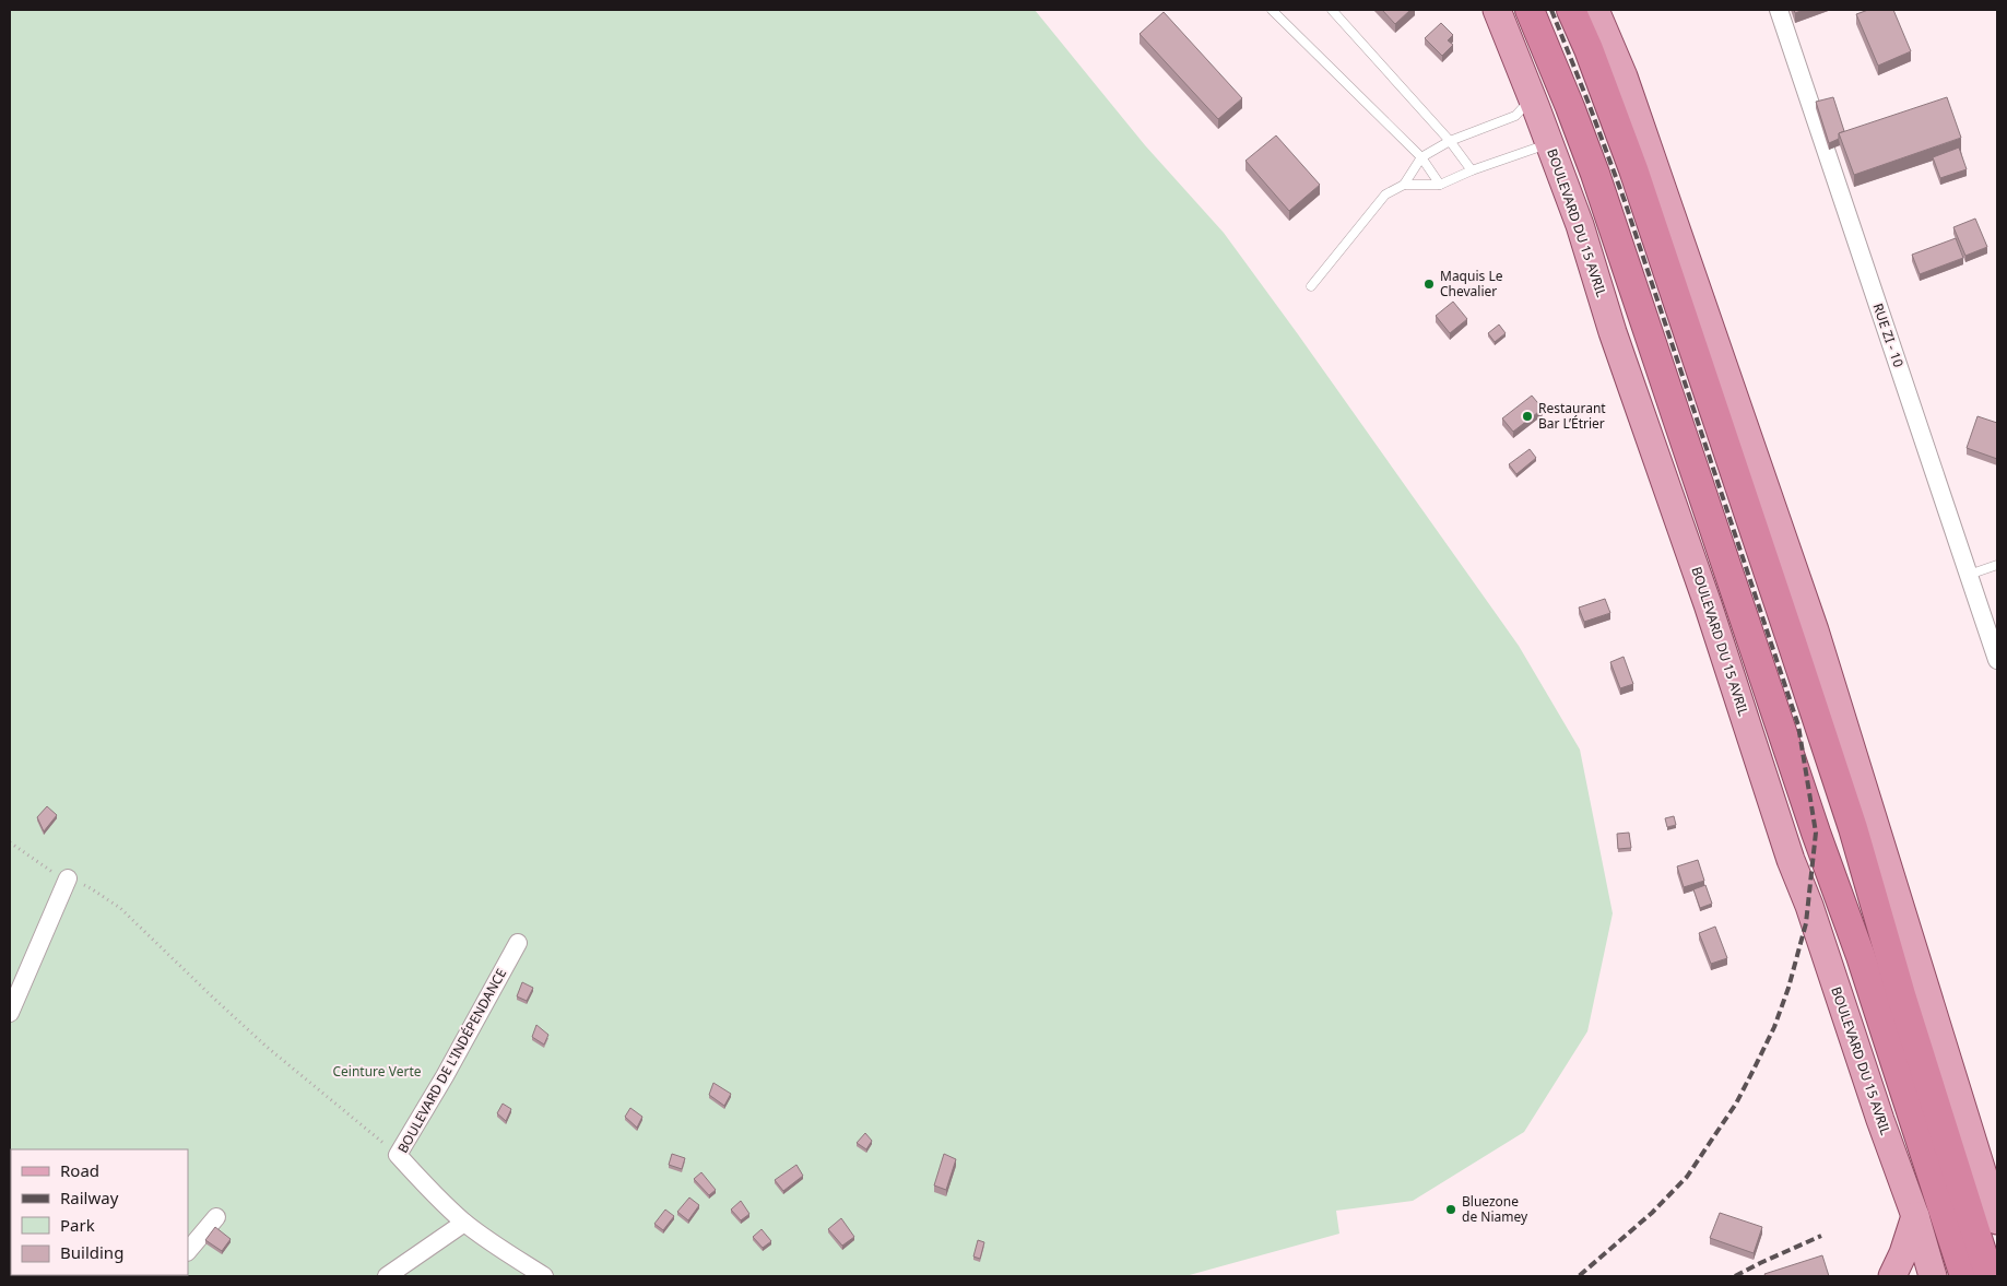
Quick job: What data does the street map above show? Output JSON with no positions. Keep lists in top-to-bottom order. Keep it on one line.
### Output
{"streets":{"main road":["BOULEVARD DU 15 AVRIL"],"street":["RUE ZI - 10","BOULEVARD DE L'INDÉPENDANCE"]},"parks":["Ceinture Verte"],"places":["Maquis Le Chevalier","Restaurant Bar L’Étrier","Bluezone de Niamey"],"legend":["Road","Railway","Park","Building"]}
